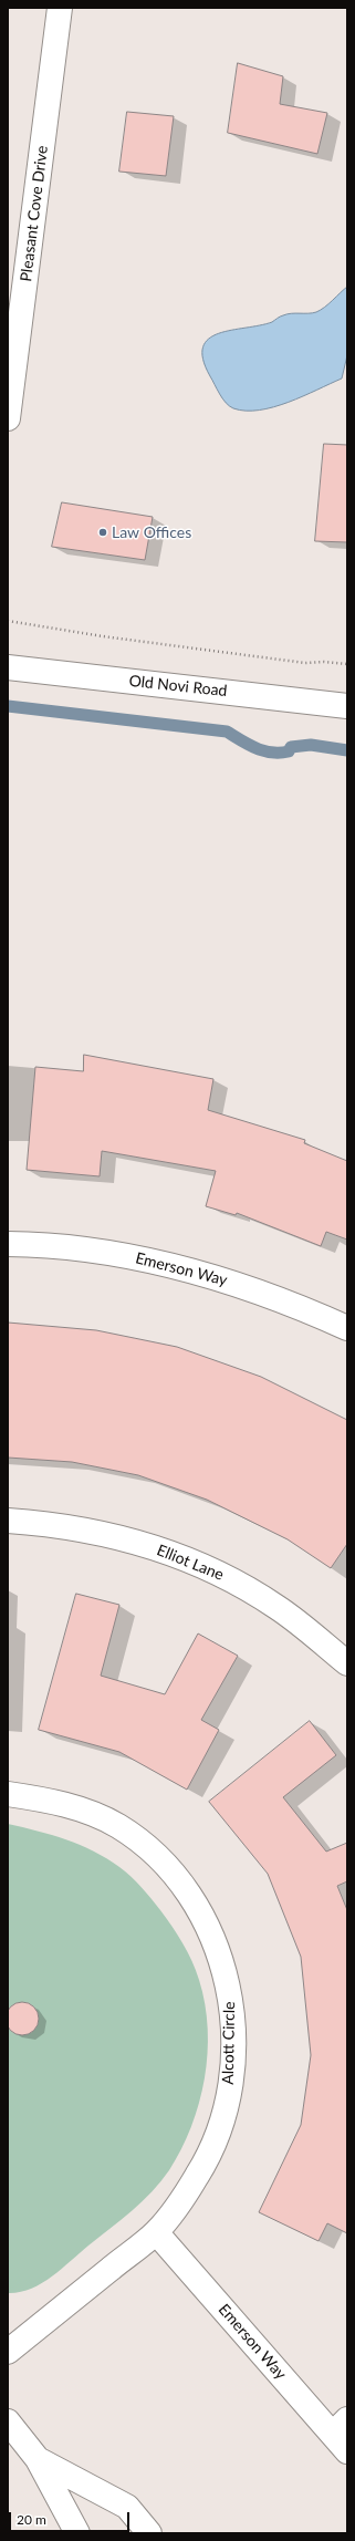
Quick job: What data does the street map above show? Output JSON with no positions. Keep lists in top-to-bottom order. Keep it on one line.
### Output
{"streets":{"street":["Pleasant Cove Drive","Old Novi Road","Emerson Way","Elliot Lane","Alcott Circle"]},"crossings":[["Emerson Way","Alcott Circle"]],"places":["Law Offices"],"scale_bar":"20 m"}
